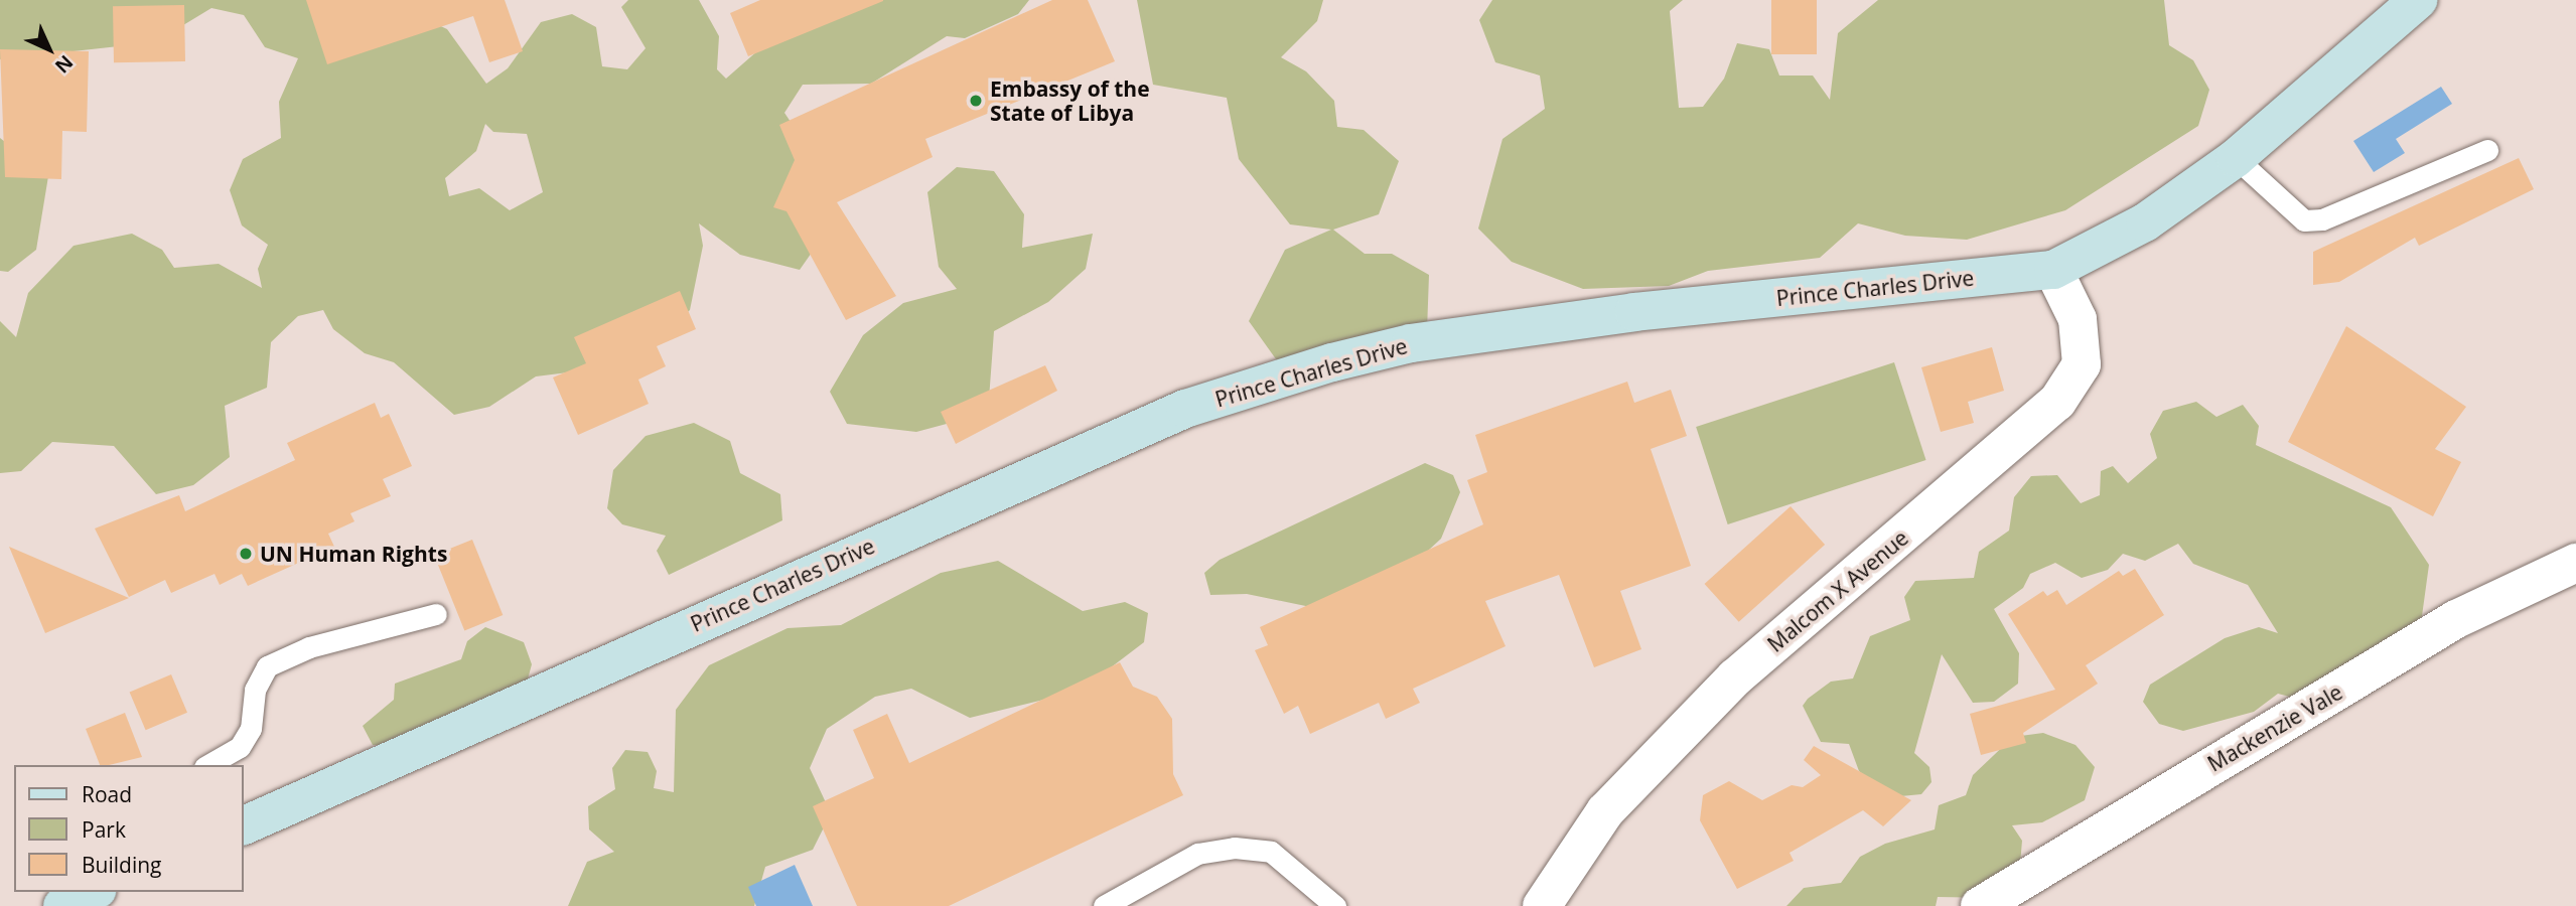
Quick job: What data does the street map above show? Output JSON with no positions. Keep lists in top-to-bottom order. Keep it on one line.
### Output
{"streets":{"street":["Prince Charles Drive","Malcom X Avenue","Mackenzie Vale"]},"crossings":[["Prince Charles Drive","Malcom X Avenue"]],"places":["Embassy of the State of Libya","UN Human Rights"],"legend":["Road","Park","Building"],"north":"bottom right"}
